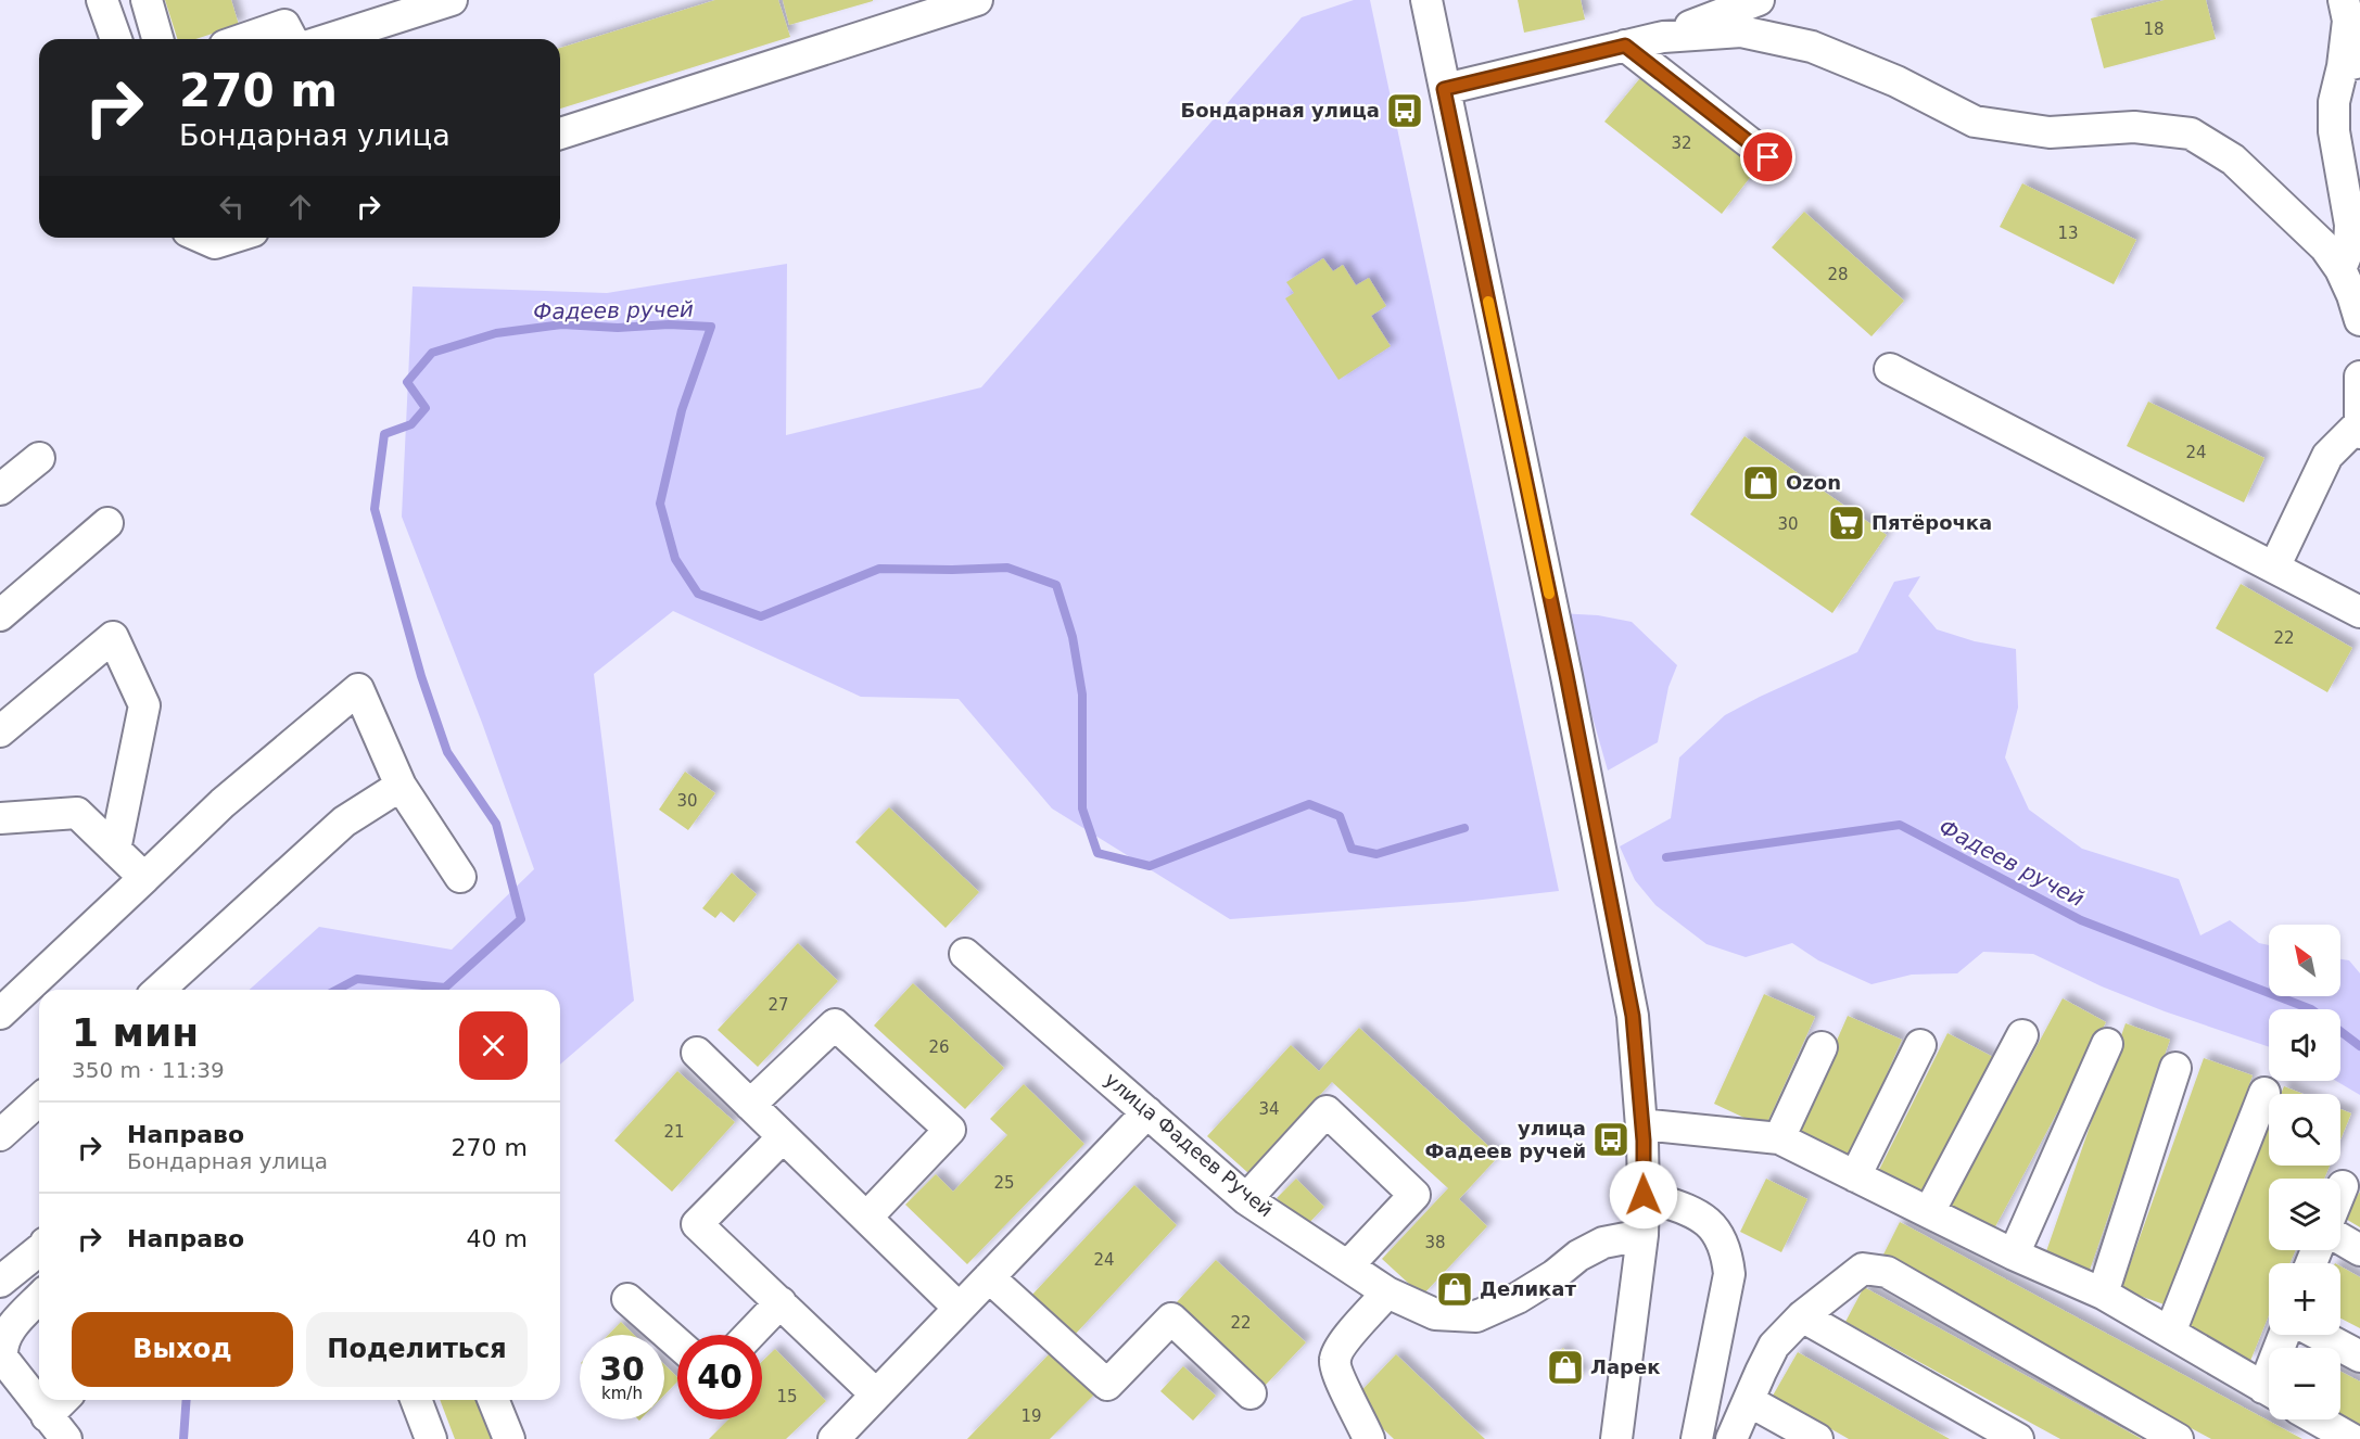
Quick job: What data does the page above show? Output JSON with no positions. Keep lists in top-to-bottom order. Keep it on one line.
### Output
{"streets":{"street":["улица Фадеев Ручей"]},"water":["Фадеев ручей"],"places":{"bus stop":["Бондарная улица","улица Фадеев ручей"],"shop":["Ozon","Деликат","Ларек"],"supermarket":["Пятёрочка"]},"house_numbers":["18","32","13","28","24","30","22","30","27","26","34","21","25","38","24","22","15","19"],"north":"top left","page":{"turn":["270 m","Бондарная улица"],"map_buttons":["+","−"],"heading":["1 мин","350 m · 11:39"],"list":[{"name":"Направо","note":"Бондарная улица","value":"270 m"},{"name":"Направо","value":"40 m"}],"buttons":["Выход","Поделиться"],"speed":"30 km/h","limit":"40"}}
